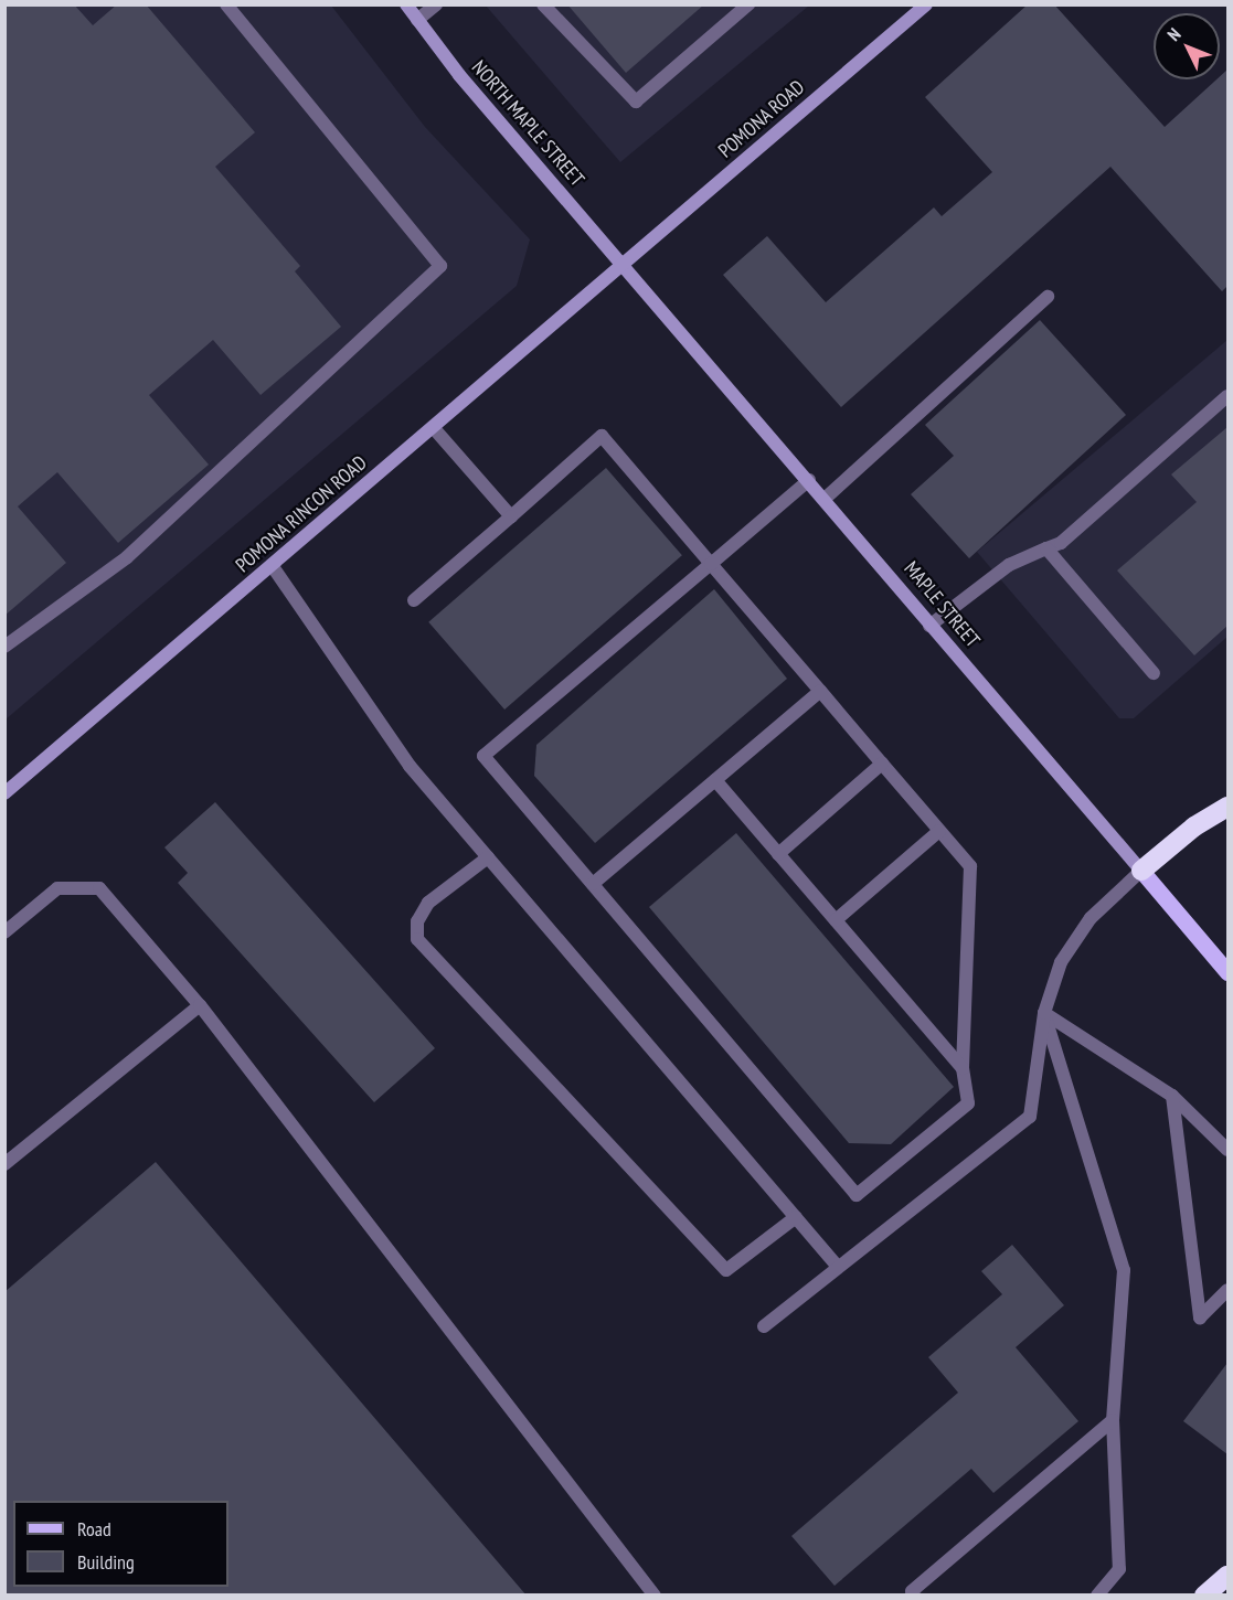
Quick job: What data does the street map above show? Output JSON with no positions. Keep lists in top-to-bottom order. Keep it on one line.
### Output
{"streets":{"main road":["POMONA ROAD","NORTH MAPLE STREET","POMONA RINCON ROAD","MAPLE STREET"]},"crossings":[["POMONA ROAD","NORTH MAPLE STREET"],["POMONA ROAD","POMONA RINCON ROAD"],["POMONA ROAD","MAPLE STREET"],["NORTH MAPLE STREET","POMONA RINCON ROAD"],["NORTH MAPLE STREET","MAPLE STREET"],["POMONA RINCON ROAD","MAPLE STREET"]],"legend":["Road","Building"],"north":"top left"}
